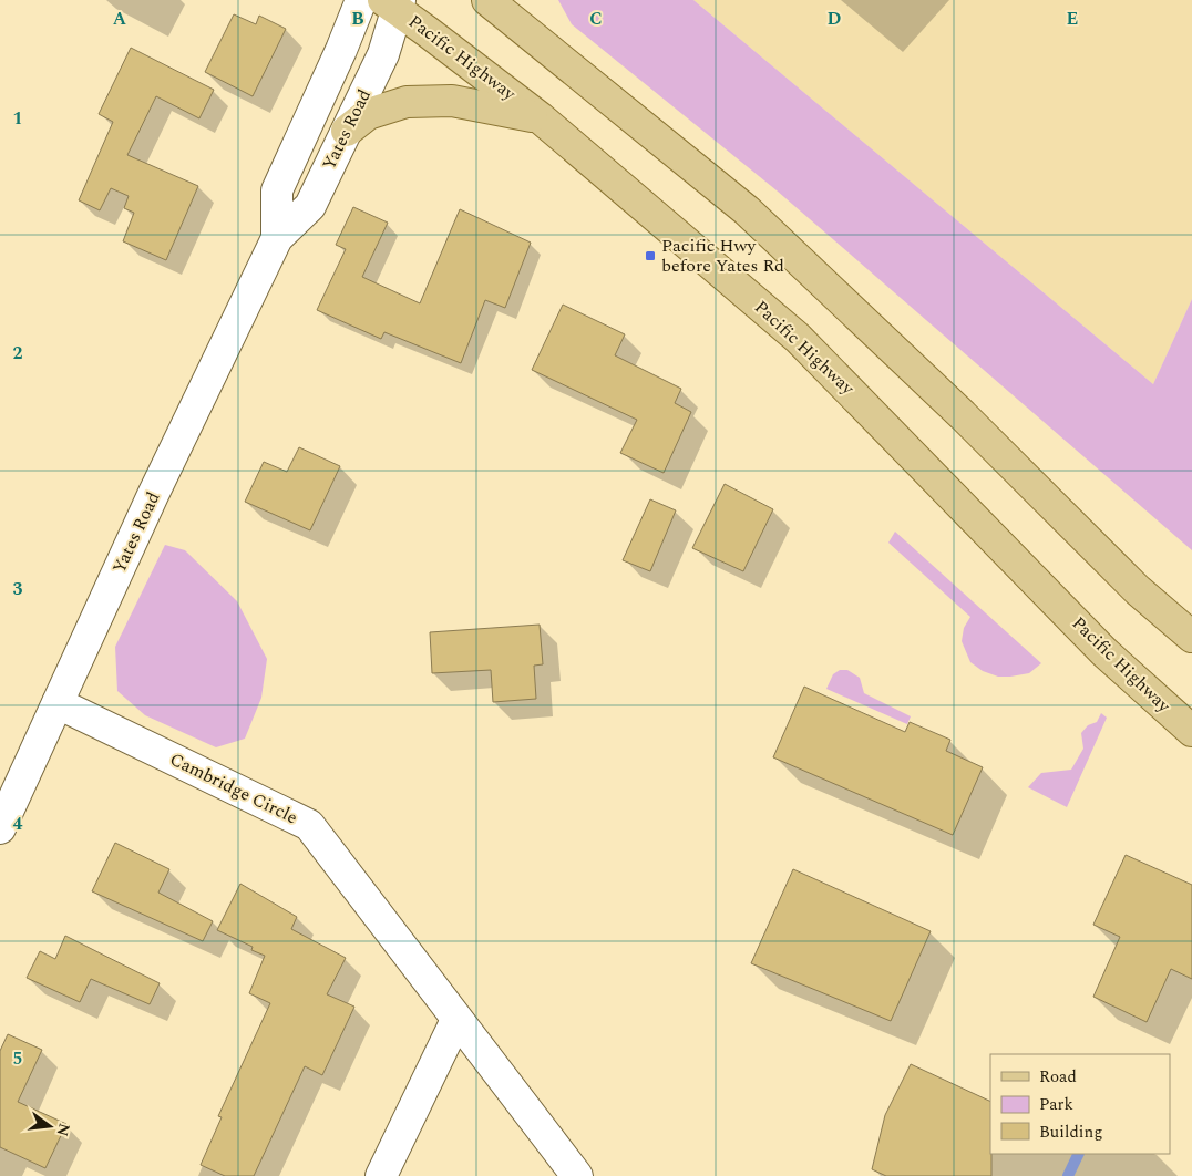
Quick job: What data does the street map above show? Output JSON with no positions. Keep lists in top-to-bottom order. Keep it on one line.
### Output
{"streets":{"main road":["Pacific Highway"],"street":["Yates Road","Cambridge Circle"]},"crossings":[["Pacific Highway","Yates Road"],["Yates Road","Cambridge Circle"]],"places":{"transit":["Pacific Hwy before Yates Rd"]},"legend":["Road","Park","Building"],"north":"right","grid":{"columns":["A","B","C","D","E"],"rows":["1","2","3","4","5"]}}
